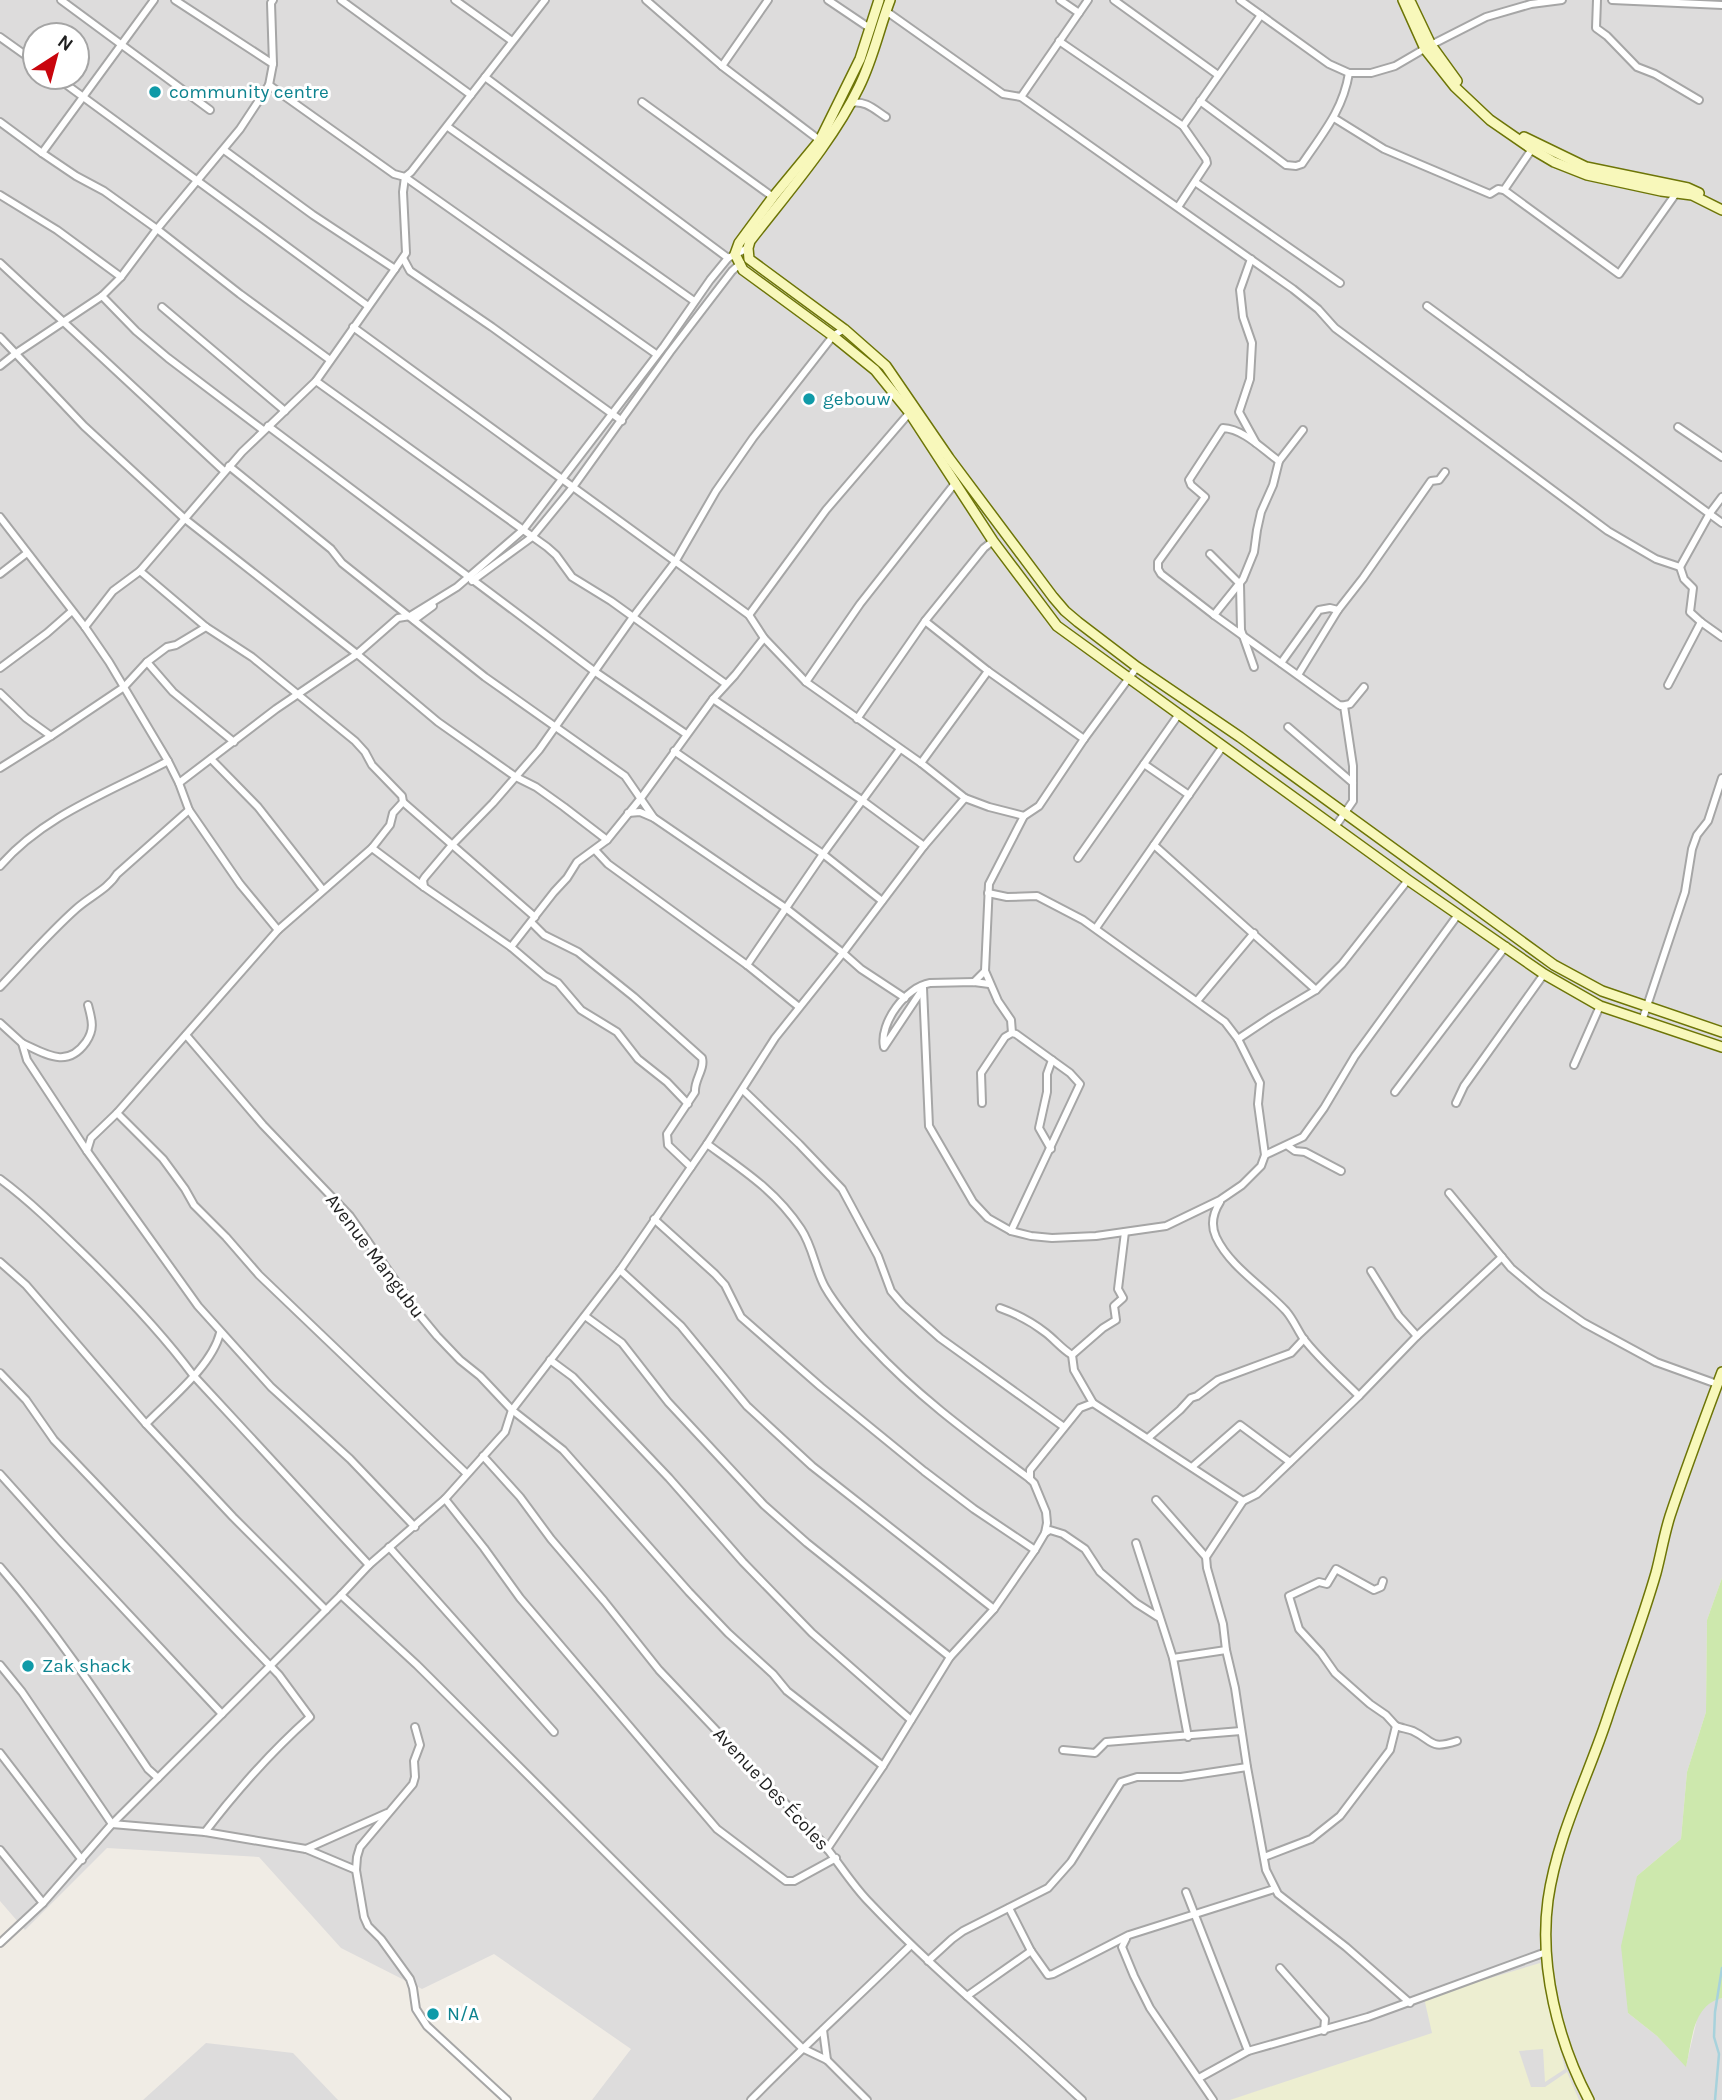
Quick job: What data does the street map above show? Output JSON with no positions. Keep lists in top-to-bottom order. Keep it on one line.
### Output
{"streets":{"street":["Avenue Mangubu","Avenue Des Écoles"]},"places":["community centre","gebouw","Zak shack","N/A"],"north":"top right"}
